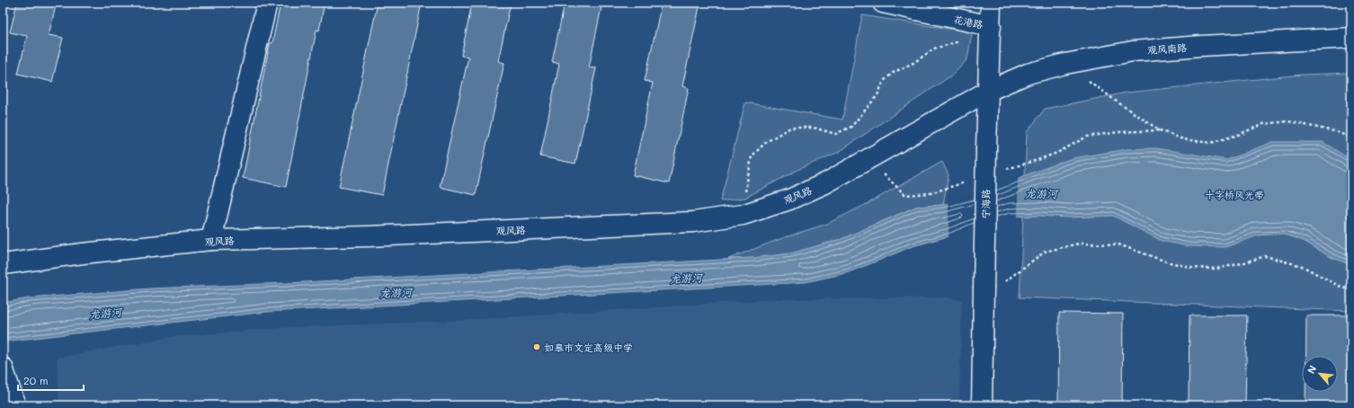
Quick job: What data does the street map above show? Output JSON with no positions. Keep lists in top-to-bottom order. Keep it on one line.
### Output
{"streets":{"street":["花港路","观风南路","观风路","宁海路"]},"crossings":[["花港路","宁海路"],["观风南路","观风路"],["观风南路","宁海路"],["观风路","宁海路"]],"water":["龙游河"],"parks":["十字桥风光带"],"places":["如皋市文定高级中学"],"scale_bar":"20 m","north":"top left"}
